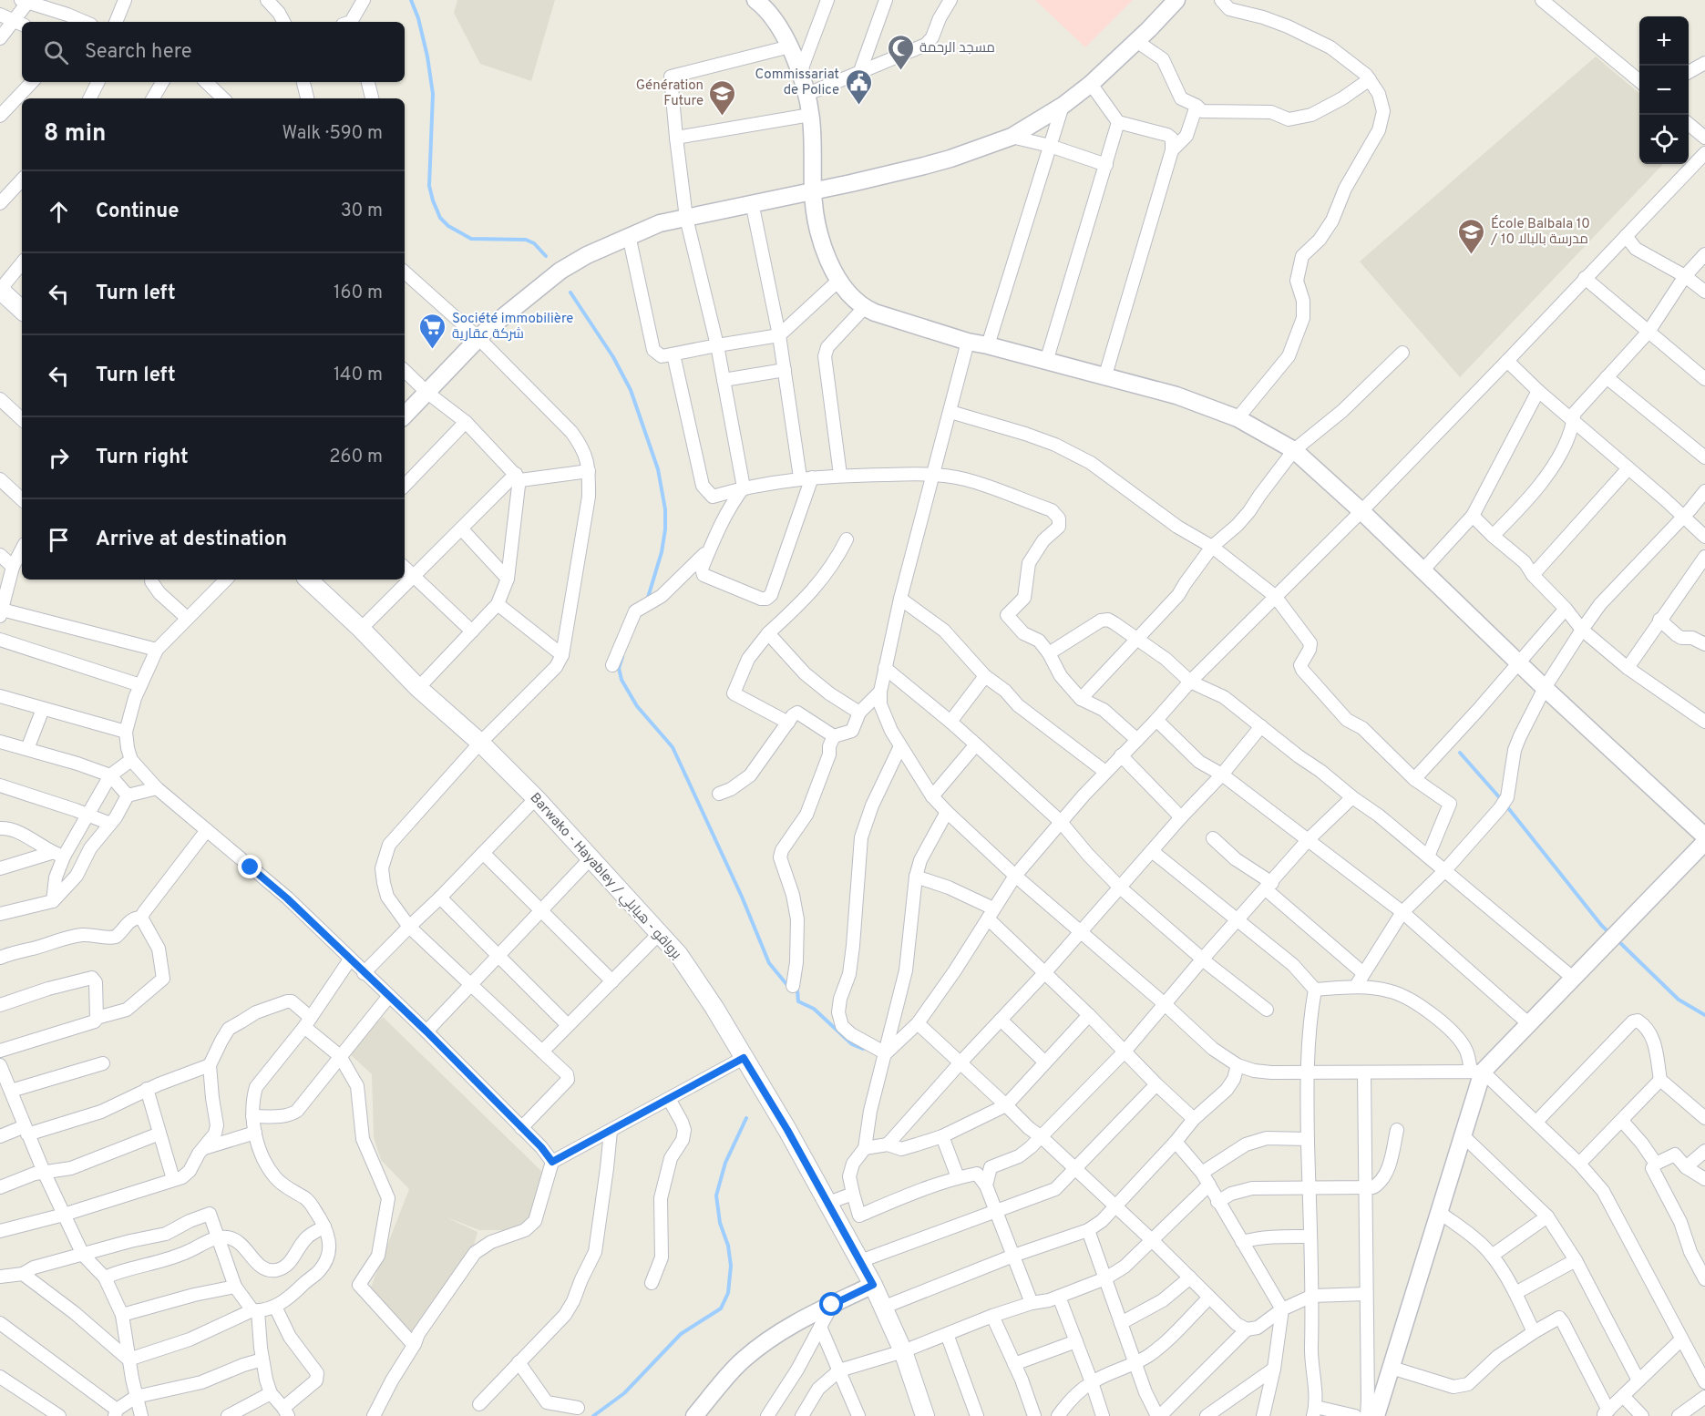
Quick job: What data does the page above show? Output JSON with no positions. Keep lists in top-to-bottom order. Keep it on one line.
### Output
{"streets":{"main road":["Barwako - Hayabley / برواقو - هيابلي"]},"places":{"mosque":["مسجد الرحمة"],"public building":["Commissariat de Police"],"school or university":["Génération Future","École Balbala 10 / مدرسة بالبالا 10"],"supermarket":["Société immobilière شركة عقارية"]},"page":{"map_buttons":["+","−"],"search":"Search here","heading":["8 min","Walk · 590 m"],"list":[["Continue","30 m"],["Turn left","160 m"],["Turn left","140 m"],["Turn right","260 m"],"Arrive at destination"]}}
